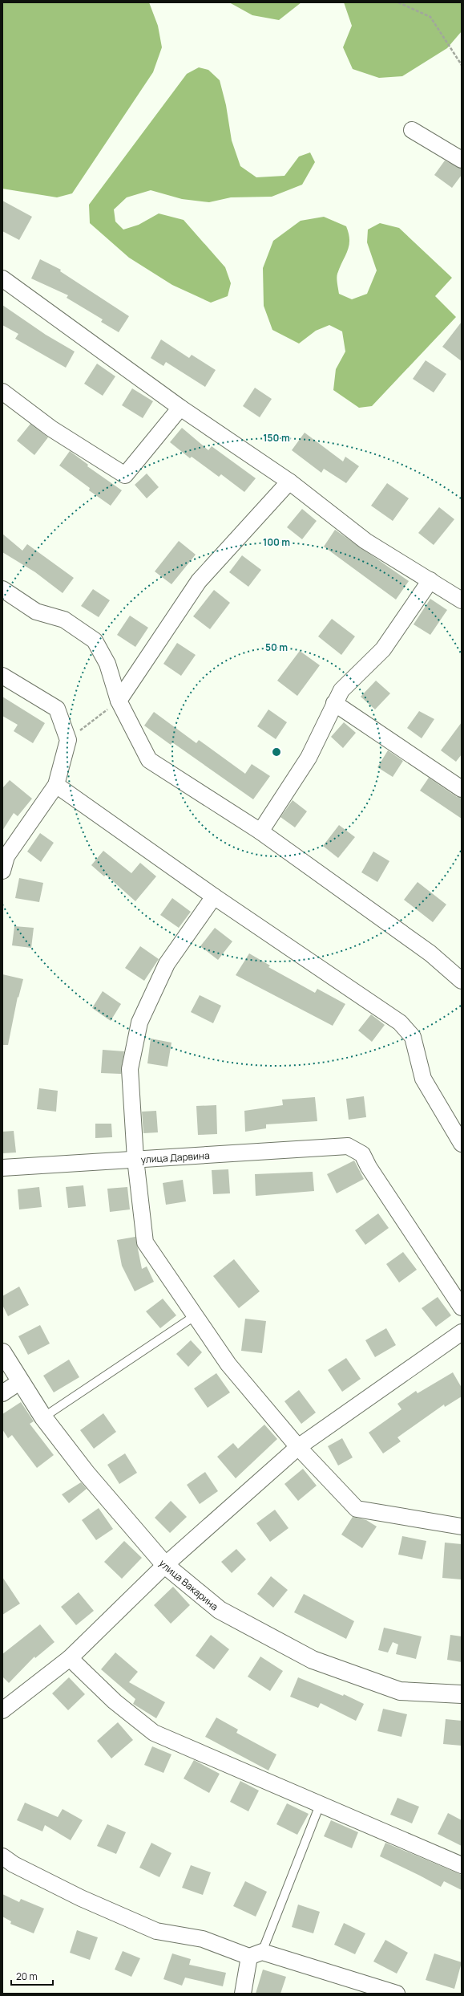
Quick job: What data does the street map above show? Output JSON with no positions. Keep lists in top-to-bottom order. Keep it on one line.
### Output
{"streets":{"street":["улица Дарвина","улица Вакарина"]},"scale_bar":"20 m","rings":["150 m","100 m","50 m"]}
